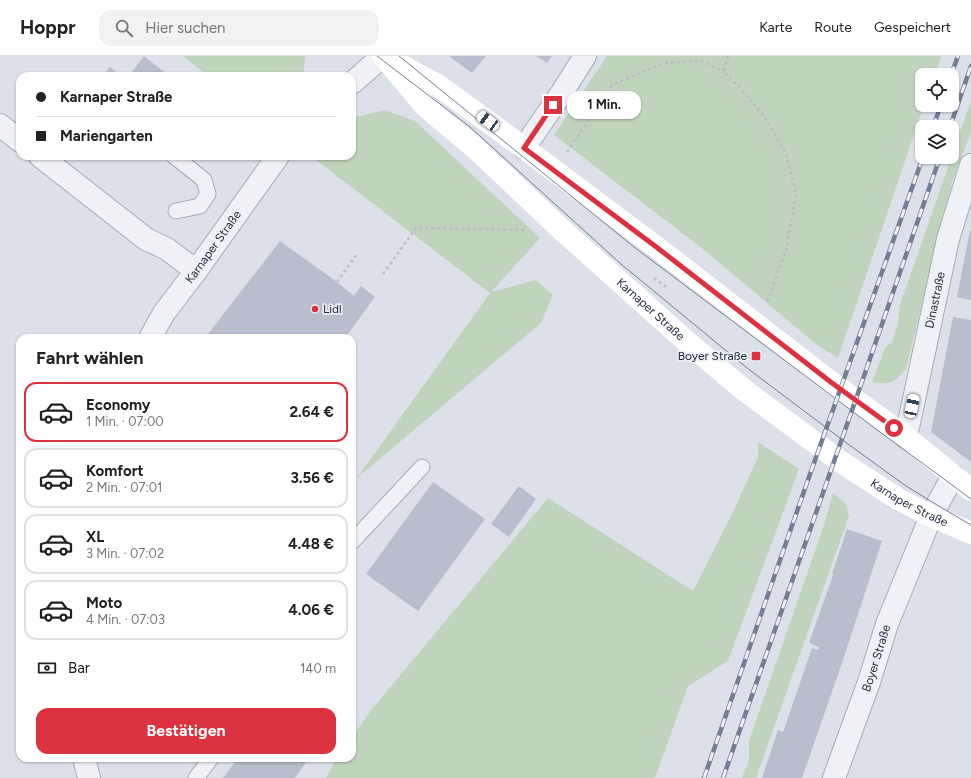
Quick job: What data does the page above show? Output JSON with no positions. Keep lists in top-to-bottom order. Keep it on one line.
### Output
{"streets":{"main road":["Karnaper Straße"],"street":["Dinastraße","Boyer Straße"]},"crossings":[["Karnaper Straße","Boyer Straße"]],"places":{"other":["Lidl"],"transit":["Boyer Straße"]},"page":{"header":"Hoppr","search":"Hier suchen","nav":["Karte","Route","Gespeichert"],"banner":["Karnaper Straße","Mariengarten"],"bubble":"1 Min.","heading":"Fahrt wählen","list":[{"name":"Economy","note":"1 Min. · 07:00","value":"2.64 €"},{"name":"Komfort","note":"2 Min. · 07:01","value":"3.56 €"},{"name":"XL","note":"3 Min. · 07:02","value":"4.48 €"},{"name":"Moto","note":"4 Min. · 07:03","value":"4.06 €"}],"pay":["Bar","140 m"],"buttons":"Bestätigen"}}
